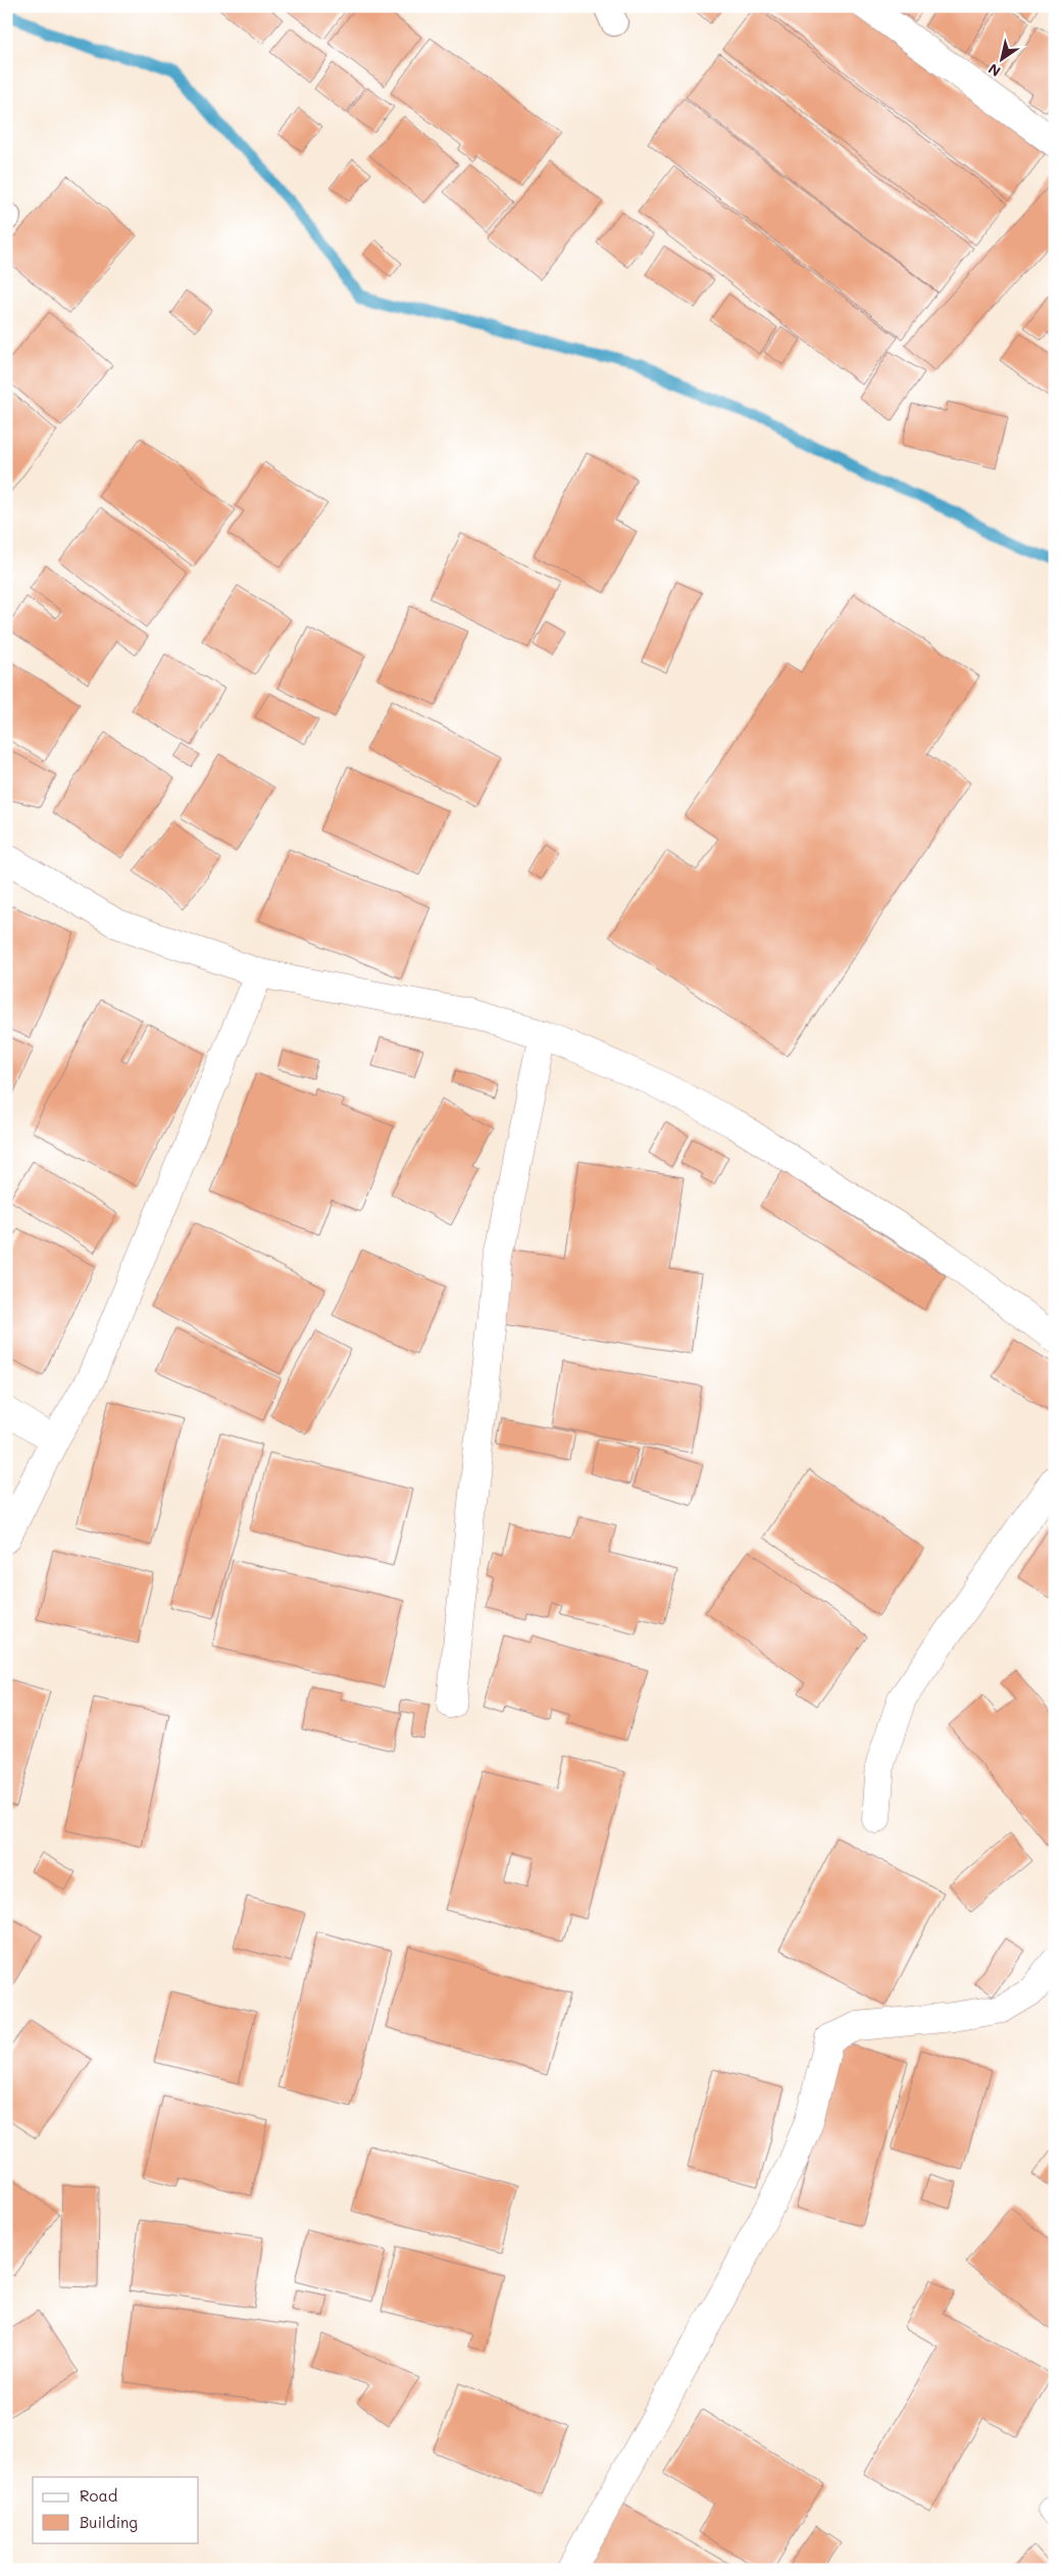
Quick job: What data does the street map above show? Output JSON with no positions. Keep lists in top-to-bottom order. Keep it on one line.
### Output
{"legend":["Road","Building"],"north":"bottom left"}
